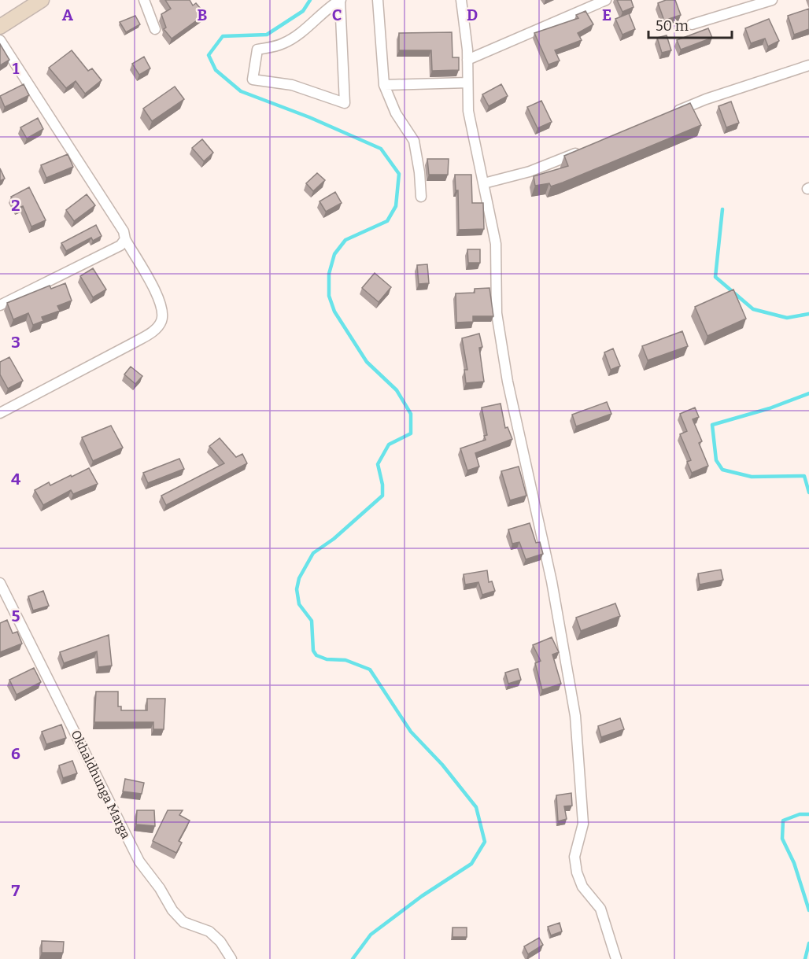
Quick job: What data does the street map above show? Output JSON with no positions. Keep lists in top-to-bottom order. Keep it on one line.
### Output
{"streets":{"street":["Okhaldhunga Marga"]},"scale_bar":"50 m","grid":{"columns":["A","B","C","D","E"],"rows":["1","2","3","4","5","6","7"]}}
